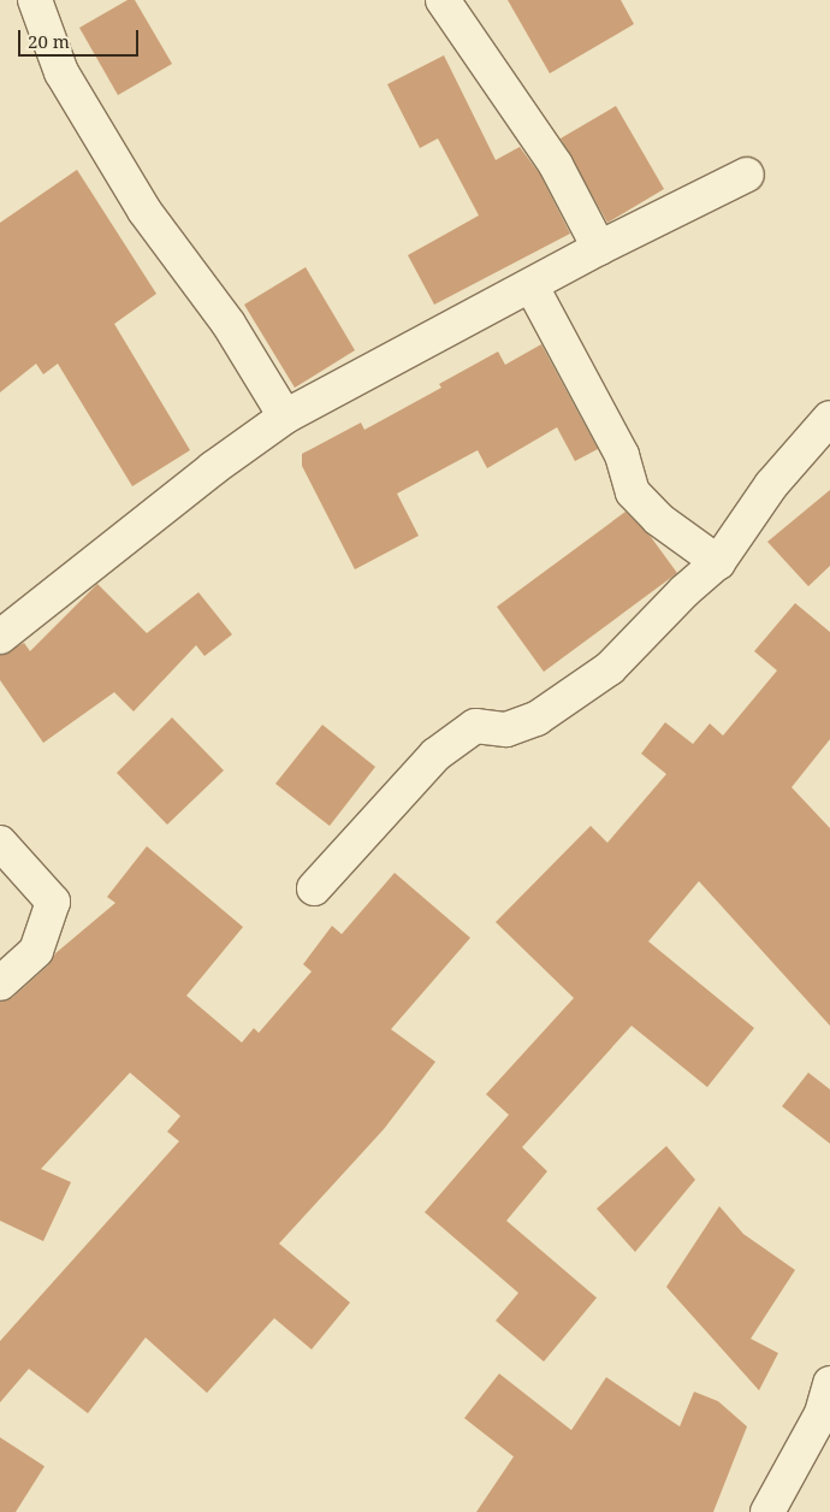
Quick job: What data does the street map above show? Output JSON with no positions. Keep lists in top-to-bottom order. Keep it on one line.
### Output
{"scale_bar":"20 m"}
